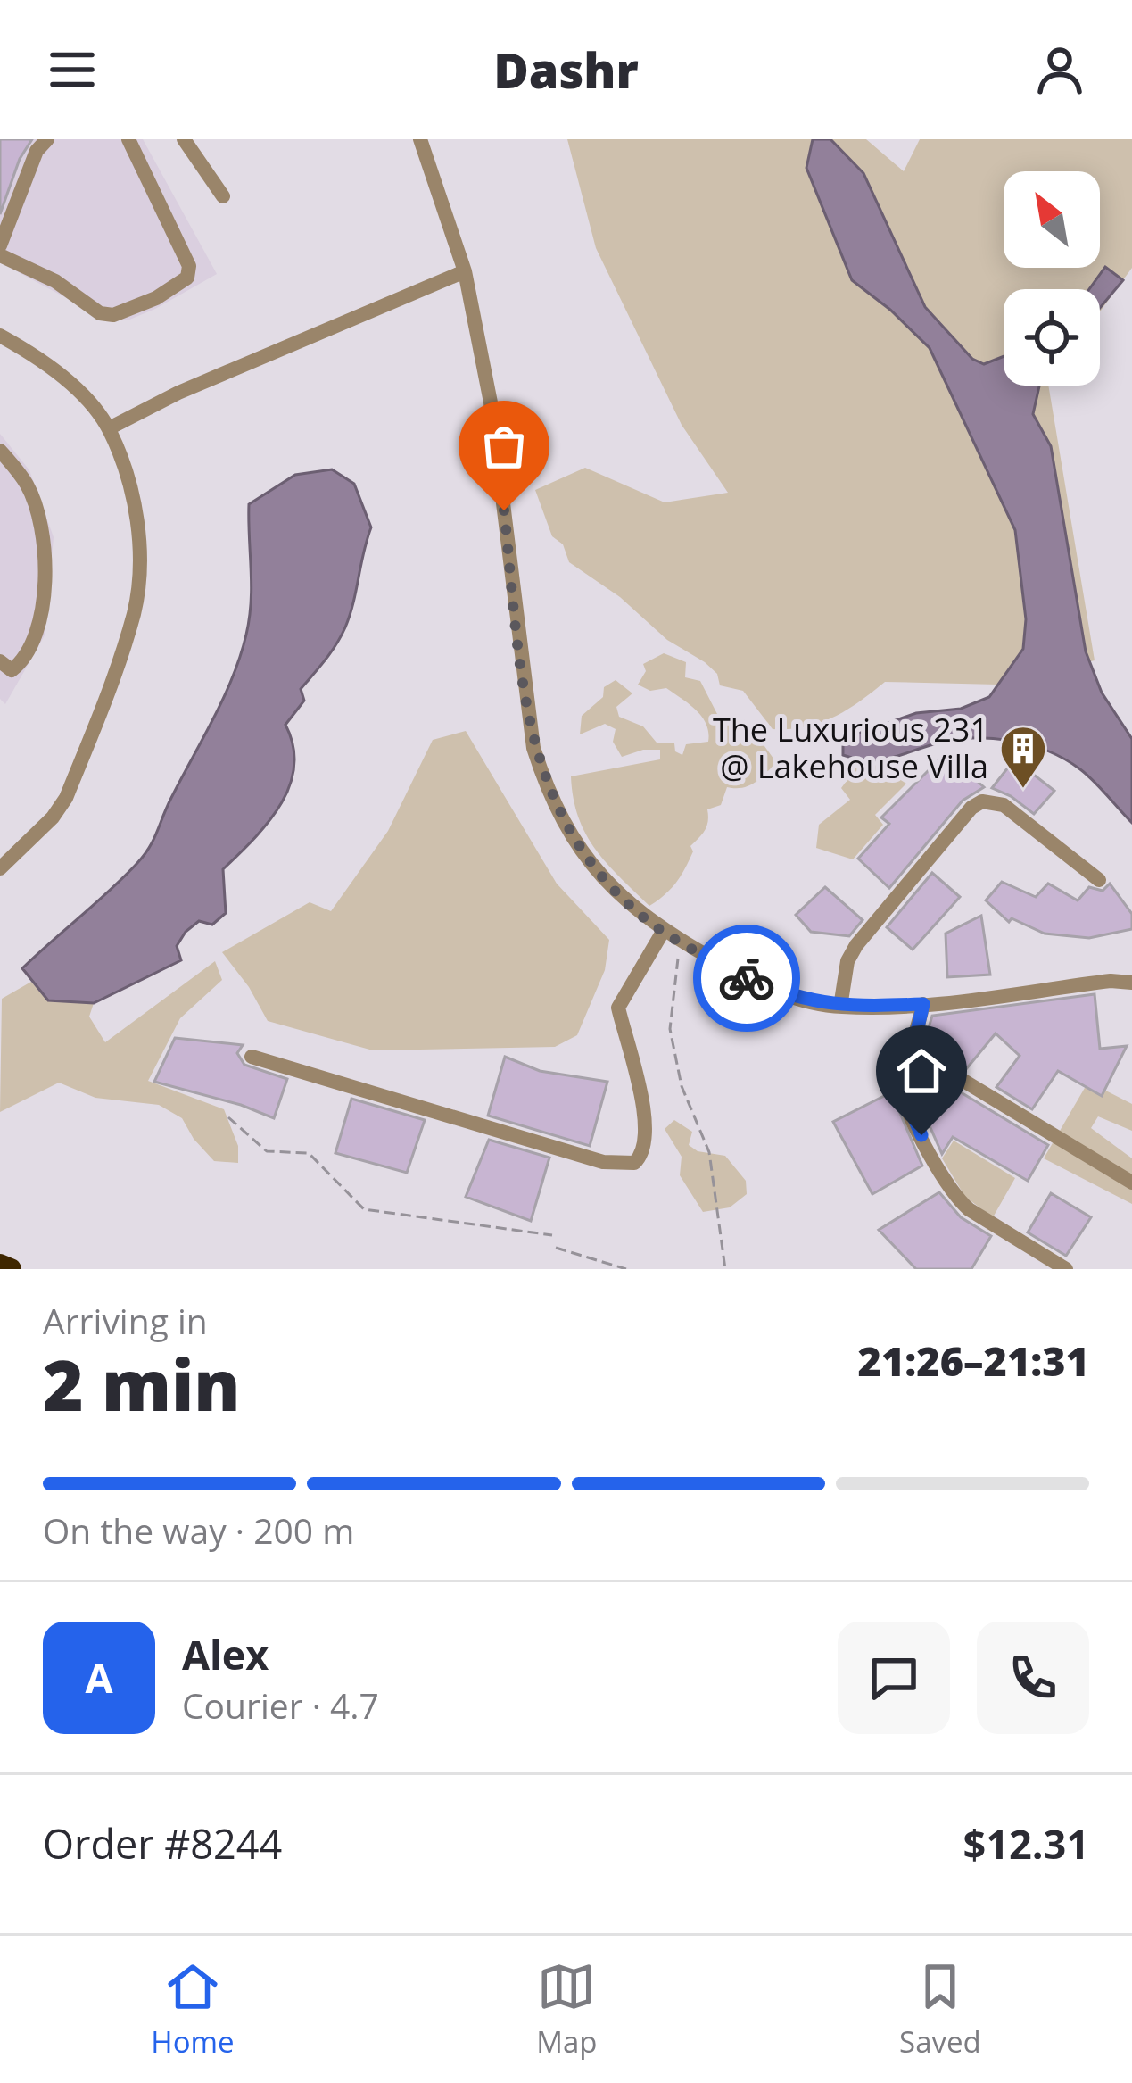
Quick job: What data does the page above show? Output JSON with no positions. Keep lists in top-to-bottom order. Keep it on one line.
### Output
{"places":{"building":["The Luxurious 231 @ Lakehouse Villa"]},"north":"top left","page":{"header":"Dashr","heading":["2 min","Arriving in","21:26–21:31"],"panel":["Alex","Courier · 4.7","Order #8244","$12.31"],"bar":"On the way · 200 m","round":"A","tabs":["Home","Map","Saved"]}}
